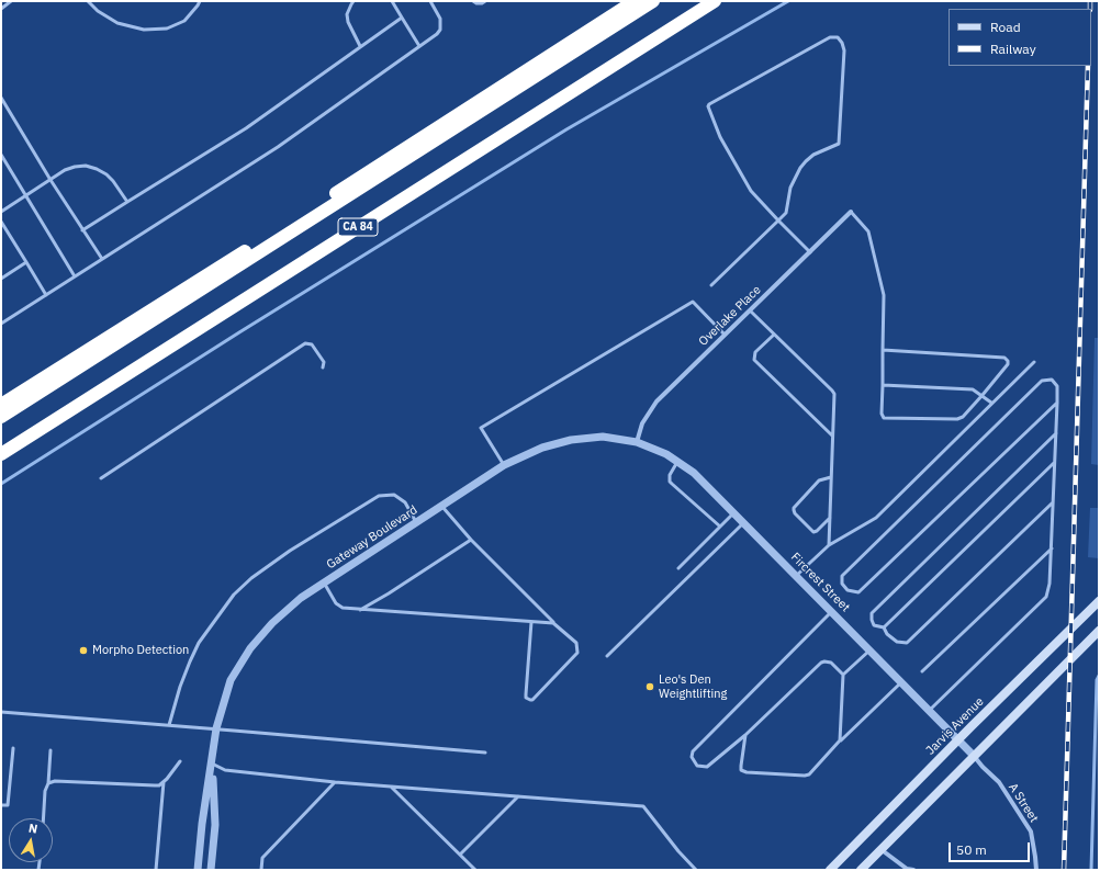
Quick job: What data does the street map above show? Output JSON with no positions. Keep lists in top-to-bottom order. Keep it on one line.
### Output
{"streets":{"highway":["CA 84"],"main road":["Jarvis Avenue"],"street":["Overlake Place","Gateway Boulevard","Fircrest Street","A Street"]},"crossings":[["Overlake Place","Gateway Boulevard"],["Overlake Place","Fircrest Street"],["Gateway Boulevard","Fircrest Street"],["Fircrest Street","Jarvis Avenue"],["Fircrest Street","A Street"]],"places":["Morpho Detection","Leo's Den Weightlifting"],"legend":["Road","Railway"],"scale_bar":"50 m","north":"top"}
